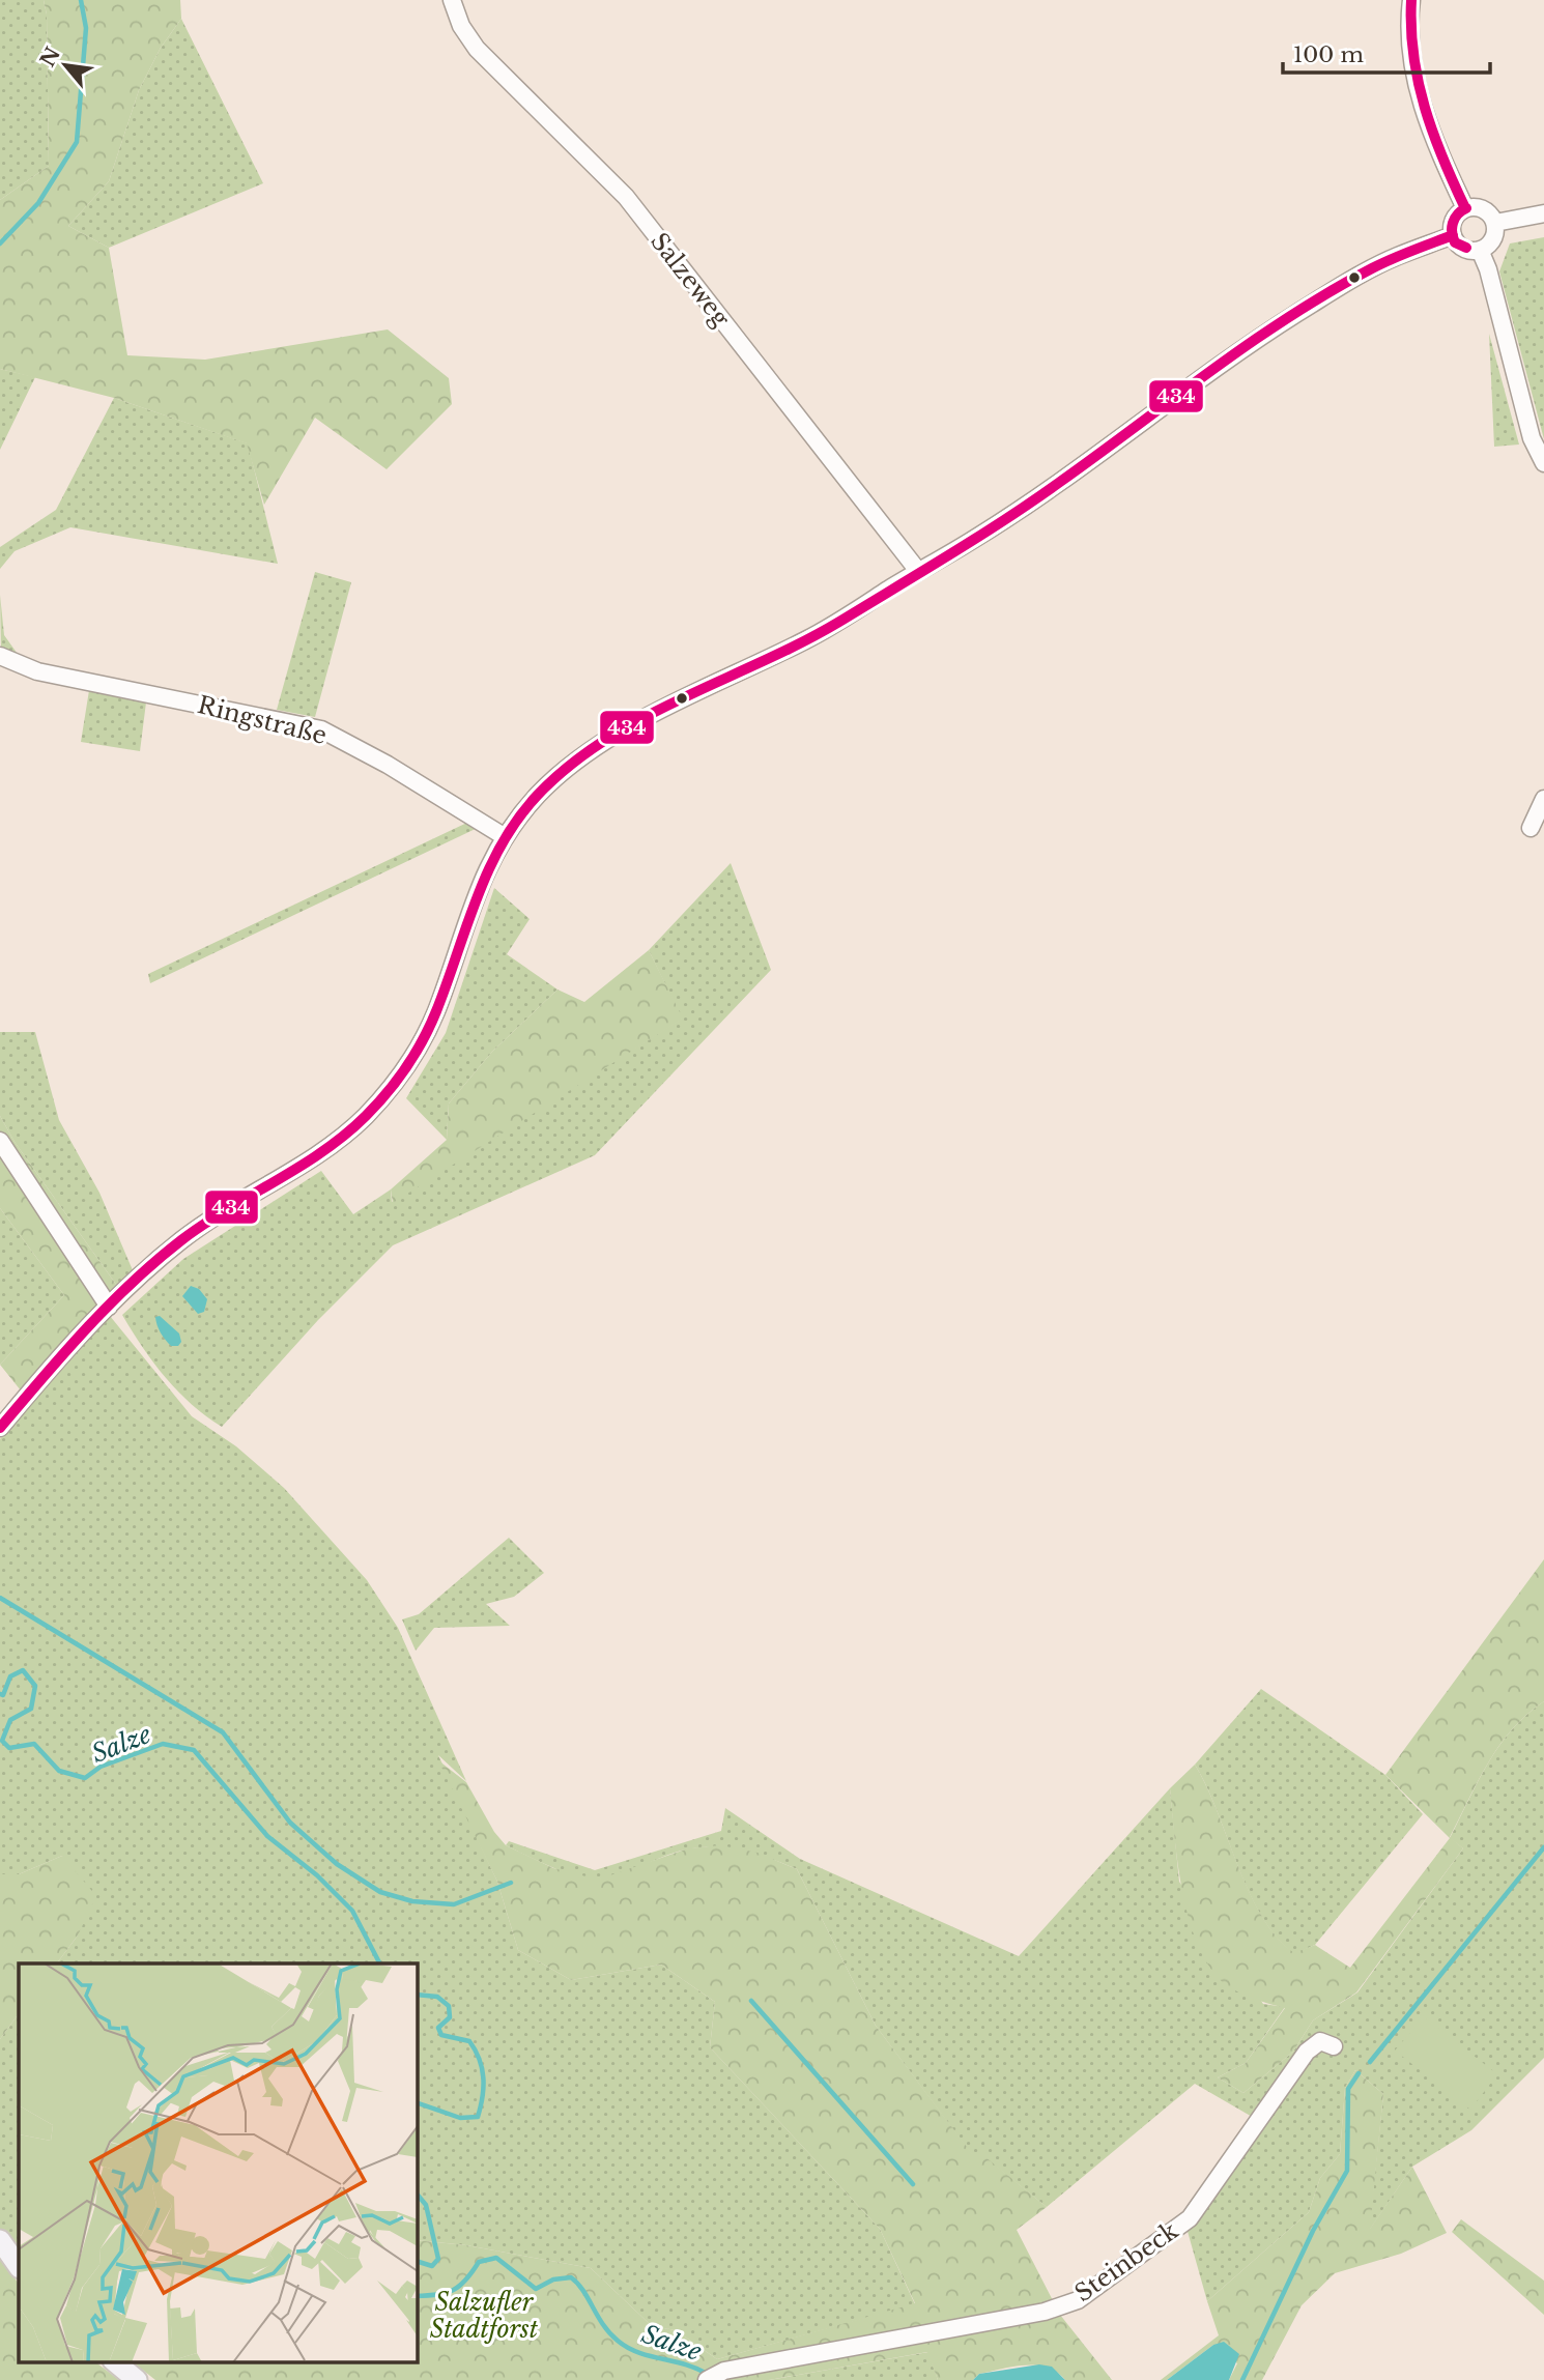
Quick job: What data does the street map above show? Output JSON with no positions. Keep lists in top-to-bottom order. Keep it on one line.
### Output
{"streets":{"street":["Salzeweg","Ringstraße","Steinbeck"]},"water":["Salze"],"parks":["Salzufler Stadtforst"],"lines":["transit line 434"],"scale_bar":"100 m","north":"top left"}
